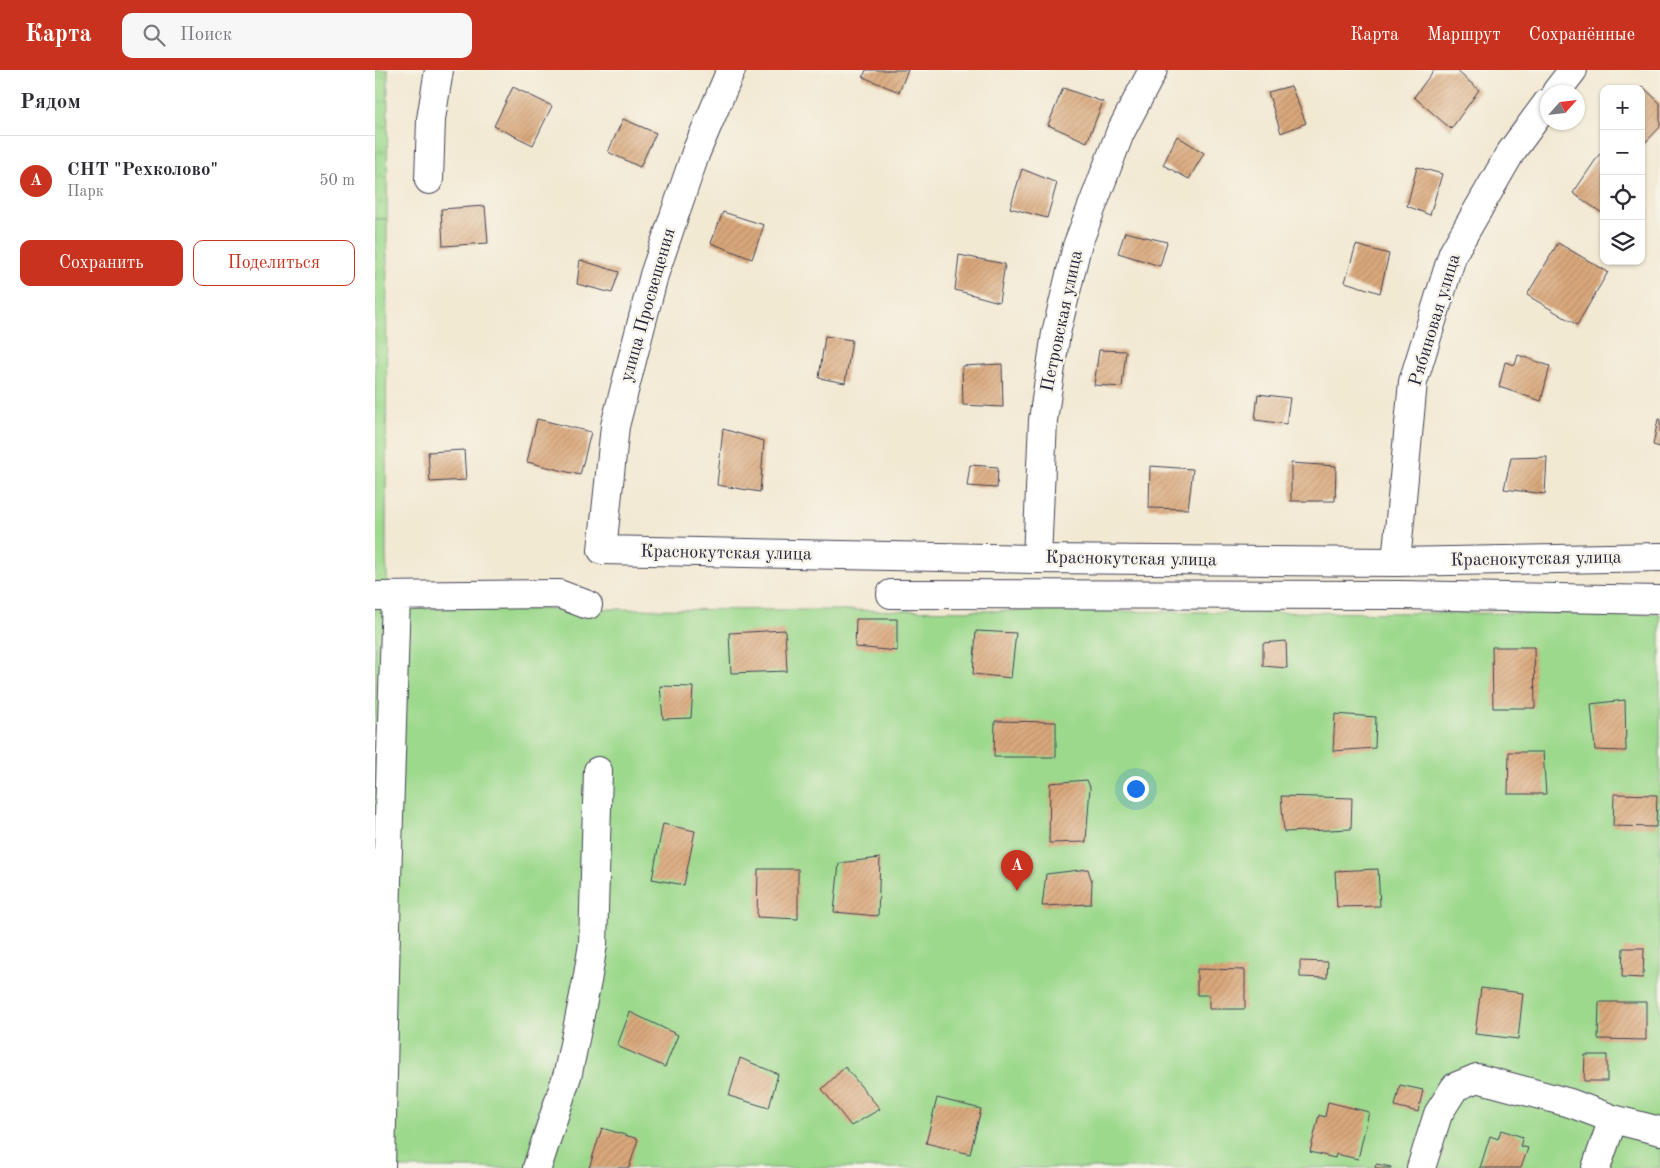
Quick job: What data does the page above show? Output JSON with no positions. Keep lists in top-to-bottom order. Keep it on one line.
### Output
{"streets":{"street":["улица Просвещения","Рябиновая улица","Петровская улица","Краснокутская улица"]},"crossings":[["улица Просвещения","Краснокутская улица"],["Рябиновая улица","Краснокутская улица"],["Петровская улица","Краснокутская улица"]],"north":"top right","page":{"header":"Карта","search":"Поиск","nav":["Карта","Маршрут","Сохранённые"],"heading":"Рядом","map_buttons":["+","−"],"list":[{"mark":"A","name":"СНТ \"Рехколово\"","note":"Парк","value":"50 m"}],"buttons":["Сохранить","Поделиться"],"pins":"A"}}
